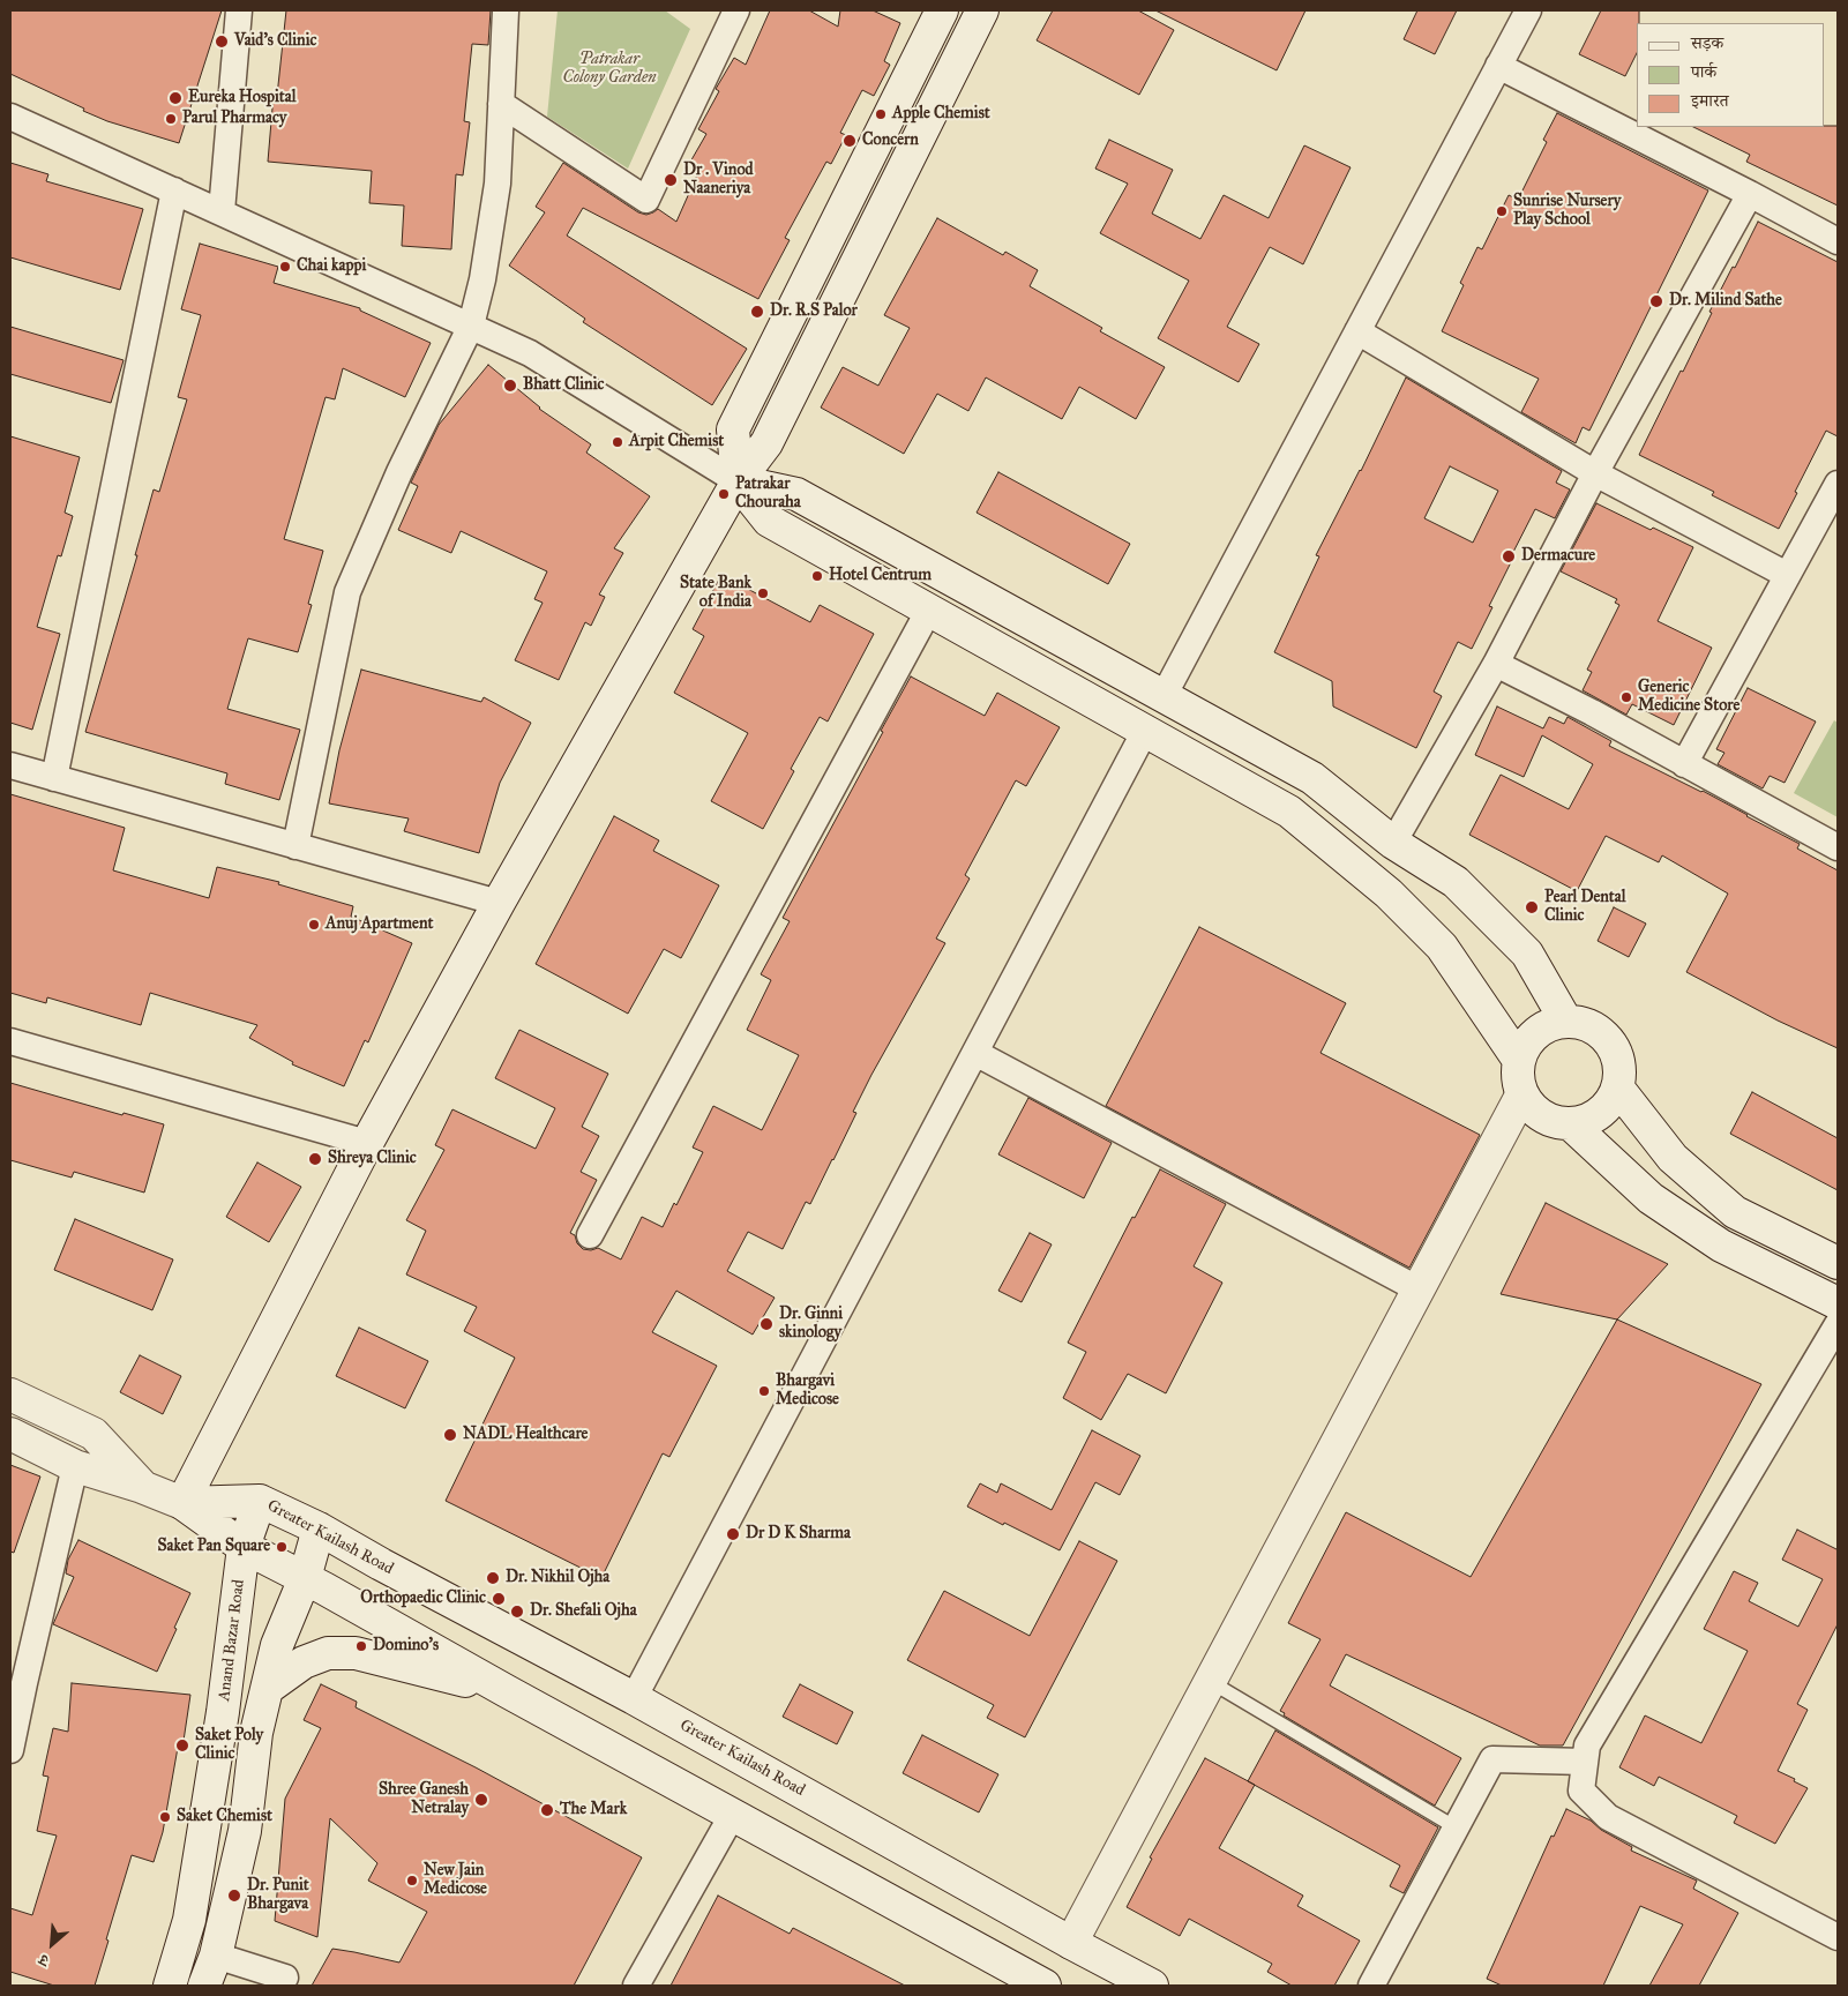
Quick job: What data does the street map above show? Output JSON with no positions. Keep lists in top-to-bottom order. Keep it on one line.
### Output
{"streets":{"main road":["Greater Kailash Road","Anand Bazar Road"]},"crossings":[["Greater Kailash Road","Anand Bazar Road"]],"parks":["Patrakar Colony Garden"],"places":["Vaid's Clinic","Eureka Hospital","Apple Chemist","Parul Pharmacy","Concern","Dr . Vinod Naaneriya","Sunrise Nursery Play School","Chai kappi","Dr. Milind Sathe","Dr. R.S Palor","Bhatt Clinic","Arpit Chemist","Patrakar Chouraha","Dermacure","Hotel Centrum","State Bank of India","Generic Medicine Store","Pearl Dental Clinic","Anuj Apartment","Shreya Clinic","Dr. Ginni skinology","Bhargavi Medicose","NADL Healthcare","Dr D K Sharma","Saket Pan Square","Dr. Nikhil Ojha","Orthopaedic Clinic","Dr. Shefali Ojha","Domino's","Saket Poly Clinic","Shree Ganesh Netralay","The Mark","Saket Chemist","New Jain Medicose","Dr. Punit Bhargava"],"legend":["सड़क","पार्क","इमारत"],"north":"bottom left"}
